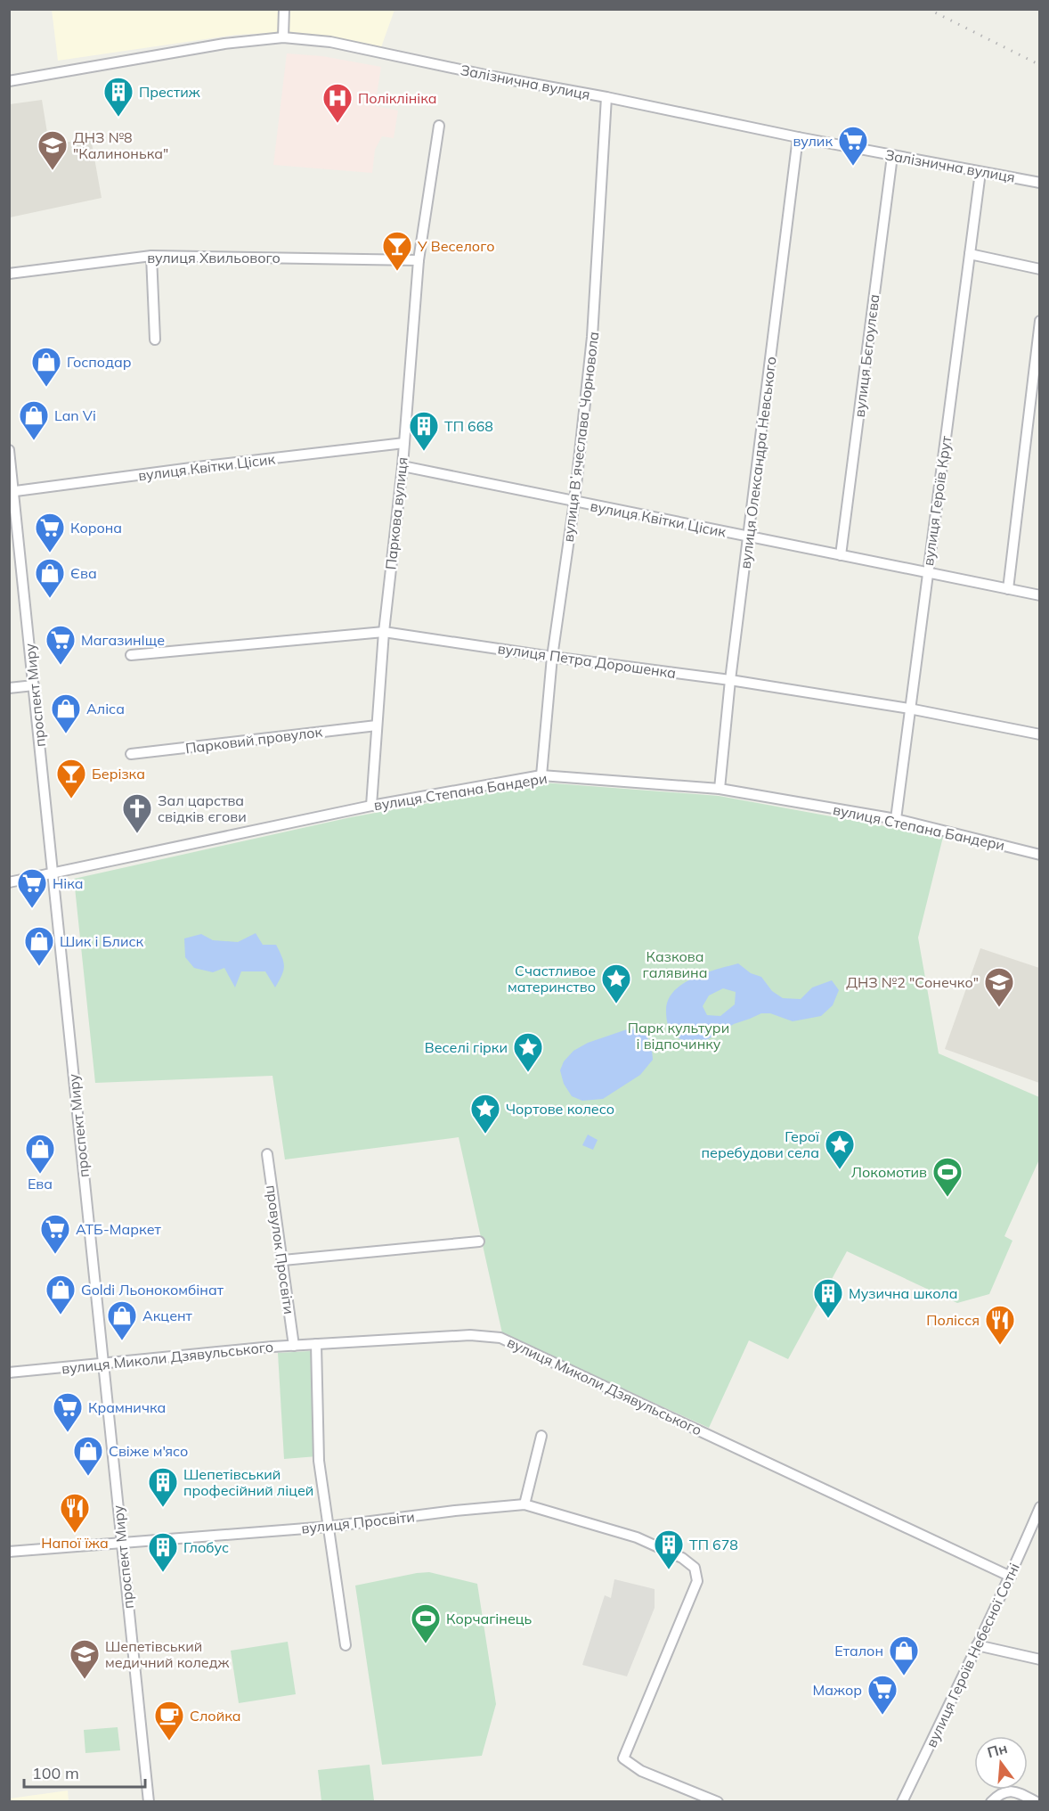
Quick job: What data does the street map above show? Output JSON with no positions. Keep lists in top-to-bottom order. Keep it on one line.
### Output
{"streets":{"street":["Залізнична вулиця","вулиця Хвильового","вулиця Бєгоулєва","вулиця Вʼячеслава Чорновола","вулиця Олександра Невського","вулиця Квітки Цісик","вулиця Героїв Крут","Паркова вулиця","вулиця Петра Дорошенка","проспект Миру","Парковий провулок","вулиця Степана Бандери","провулок Просвіти","вулиця Миколи Дзявульського","вулиця Просвіти","вулиця Героїв Небесної Сотні"]},"crossings":[["Залізнична вулиця","вулиця Бєгоулєва"],["Залізнична вулиця","вулиця Вʼячеслава Чорновола"],["Залізнична вулиця","вулиця Олександра Невського"],["Залізнична вулиця","вулиця Героїв Крут"],["вулиця Хвильового","Паркова вулиця"],["вулиця Бєгоулєва","вулиця Квітки Цісик"],["вулиця Вʼячеслава Чорновола","вулиця Квітки Цісик"],["вулиця Вʼячеслава Чорновола","вулиця Петра Дорошенка"],["вулиця Вʼячеслава Чорновола","вулиця Степана Бандери"],["вулиця Олександра Невського","вулиця Квітки Цісик"],["вулиця Олександра Невського","вулиця Петра Дорошенка"],["вулиця Олександра Невського","вулиця Степана Бандери"],["вулиця Квітки Цісик","вулиця Героїв Крут"],["вулиця Квітки Цісик","Паркова вулиця"],["вулиця Квітки Цісик","проспект Миру"],["вулиця Героїв Крут","вулиця Петра Дорошенка"],["вулиця Героїв Крут","вулиця Степана Бандери"],["Паркова вулиця","вулиця Петра Дорошенка"],["Паркова вулиця","Парковий провулок"],["Паркова вулиця","вулиця Степана Бандери"],["проспект Миру","вулиця Степана Бандери"],["проспект Миру","вулиця Миколи Дзявульського"],["проспект Миру","вулиця Просвіти"],["провулок Просвіти","вулиця Миколи Дзявульського"],["вулиця Миколи Дзявульського","вулиця Героїв Небесної Сотні"]],"parks":["Казкова галявина","Парк культури і відпочинку"],"places":{"building":["Престиж","ТП 668","Музична школа","Шепетівський професійний ліцей","ТП 678","Глобус"],"hospital":["Поліклініка"],"supermarket":["вулик","Корона","МагазинІще","Ніка","АТБ-Маркет","Крамничка","Мажор"],"school or university":["ДНЗ №8 \"Калинонька\"","ДНЗ №2 \"Сонечко\"","Шепетівський медичний коледж"],"bar":["У Веселого","Берізка"],"shop":["Господар","Lan Vi","Єва","Аліса","Шик і Блиск","Ева","Goldi Льонокомбінат","Акцент","Свіже м'ясо","Еталон"],"church":["Зал царства свідків єгови"],"place":["Счастливое материнство","Веселі гірки","Чортове колесо","Герої перебудови села"],"sports":["Локомотив","Корчагінець"],"restaurant":["Полісся","Напої їжа"],"cafe":["Слойка"]},"scale_bar":"100 m","north":"top"}
